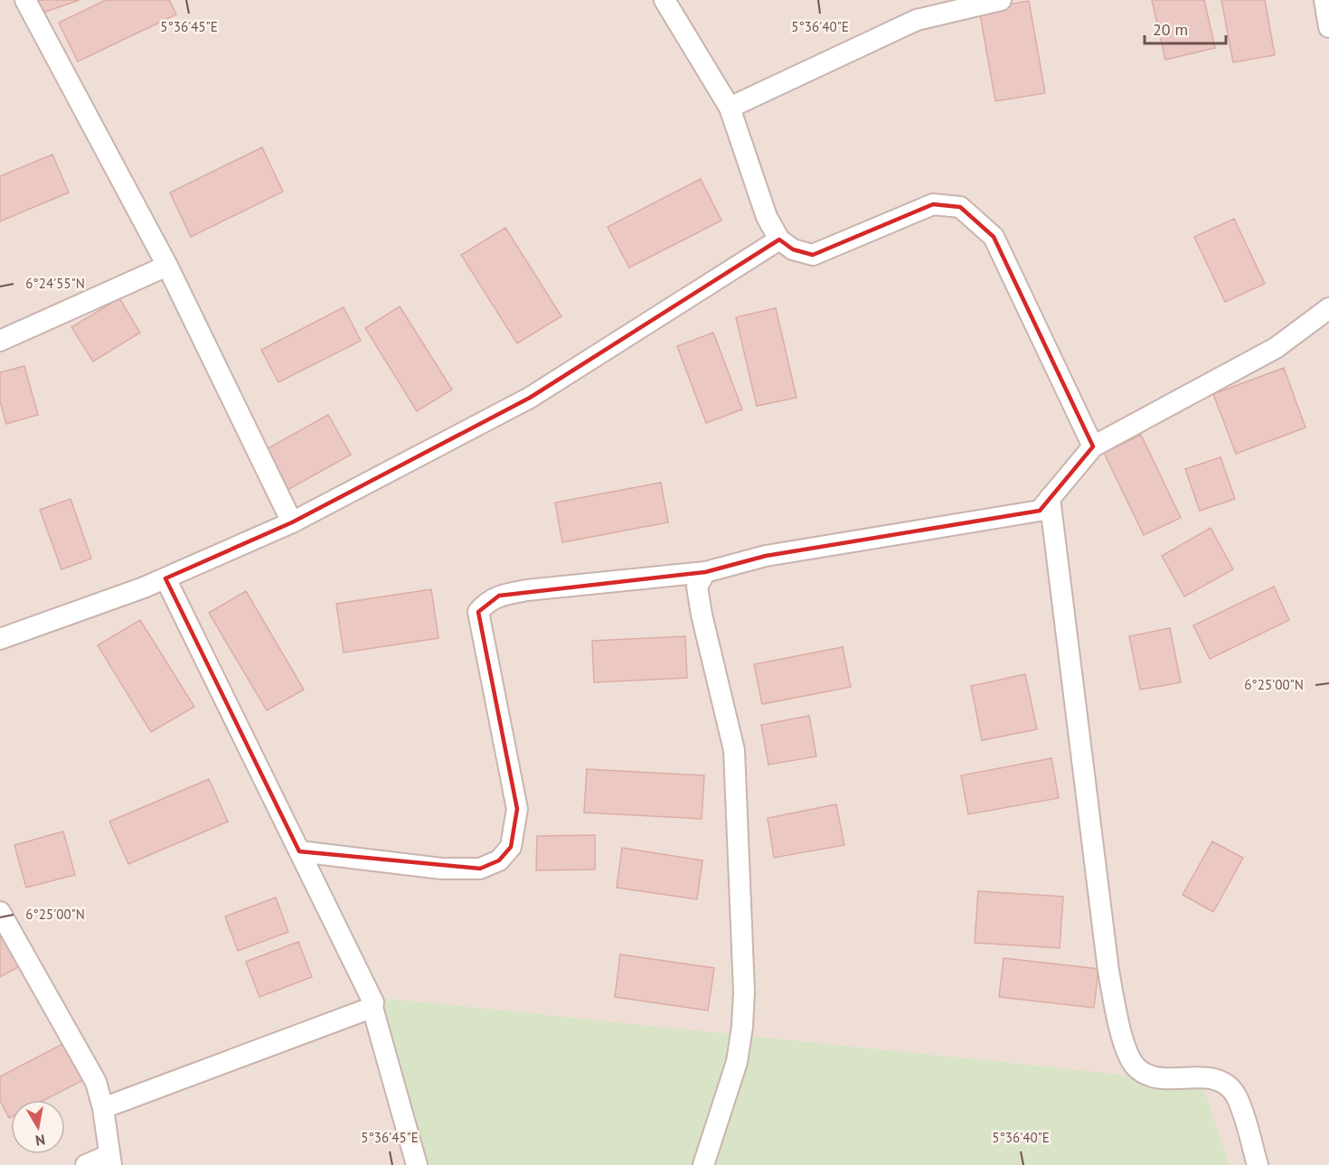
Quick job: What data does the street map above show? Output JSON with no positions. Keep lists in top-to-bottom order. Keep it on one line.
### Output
{"scale_bar":"20 m","north":"bottom","coordinates":["5°36'45\"E","5°36'40\"E","6°24'55\"N","6°25'00\"N"]}
